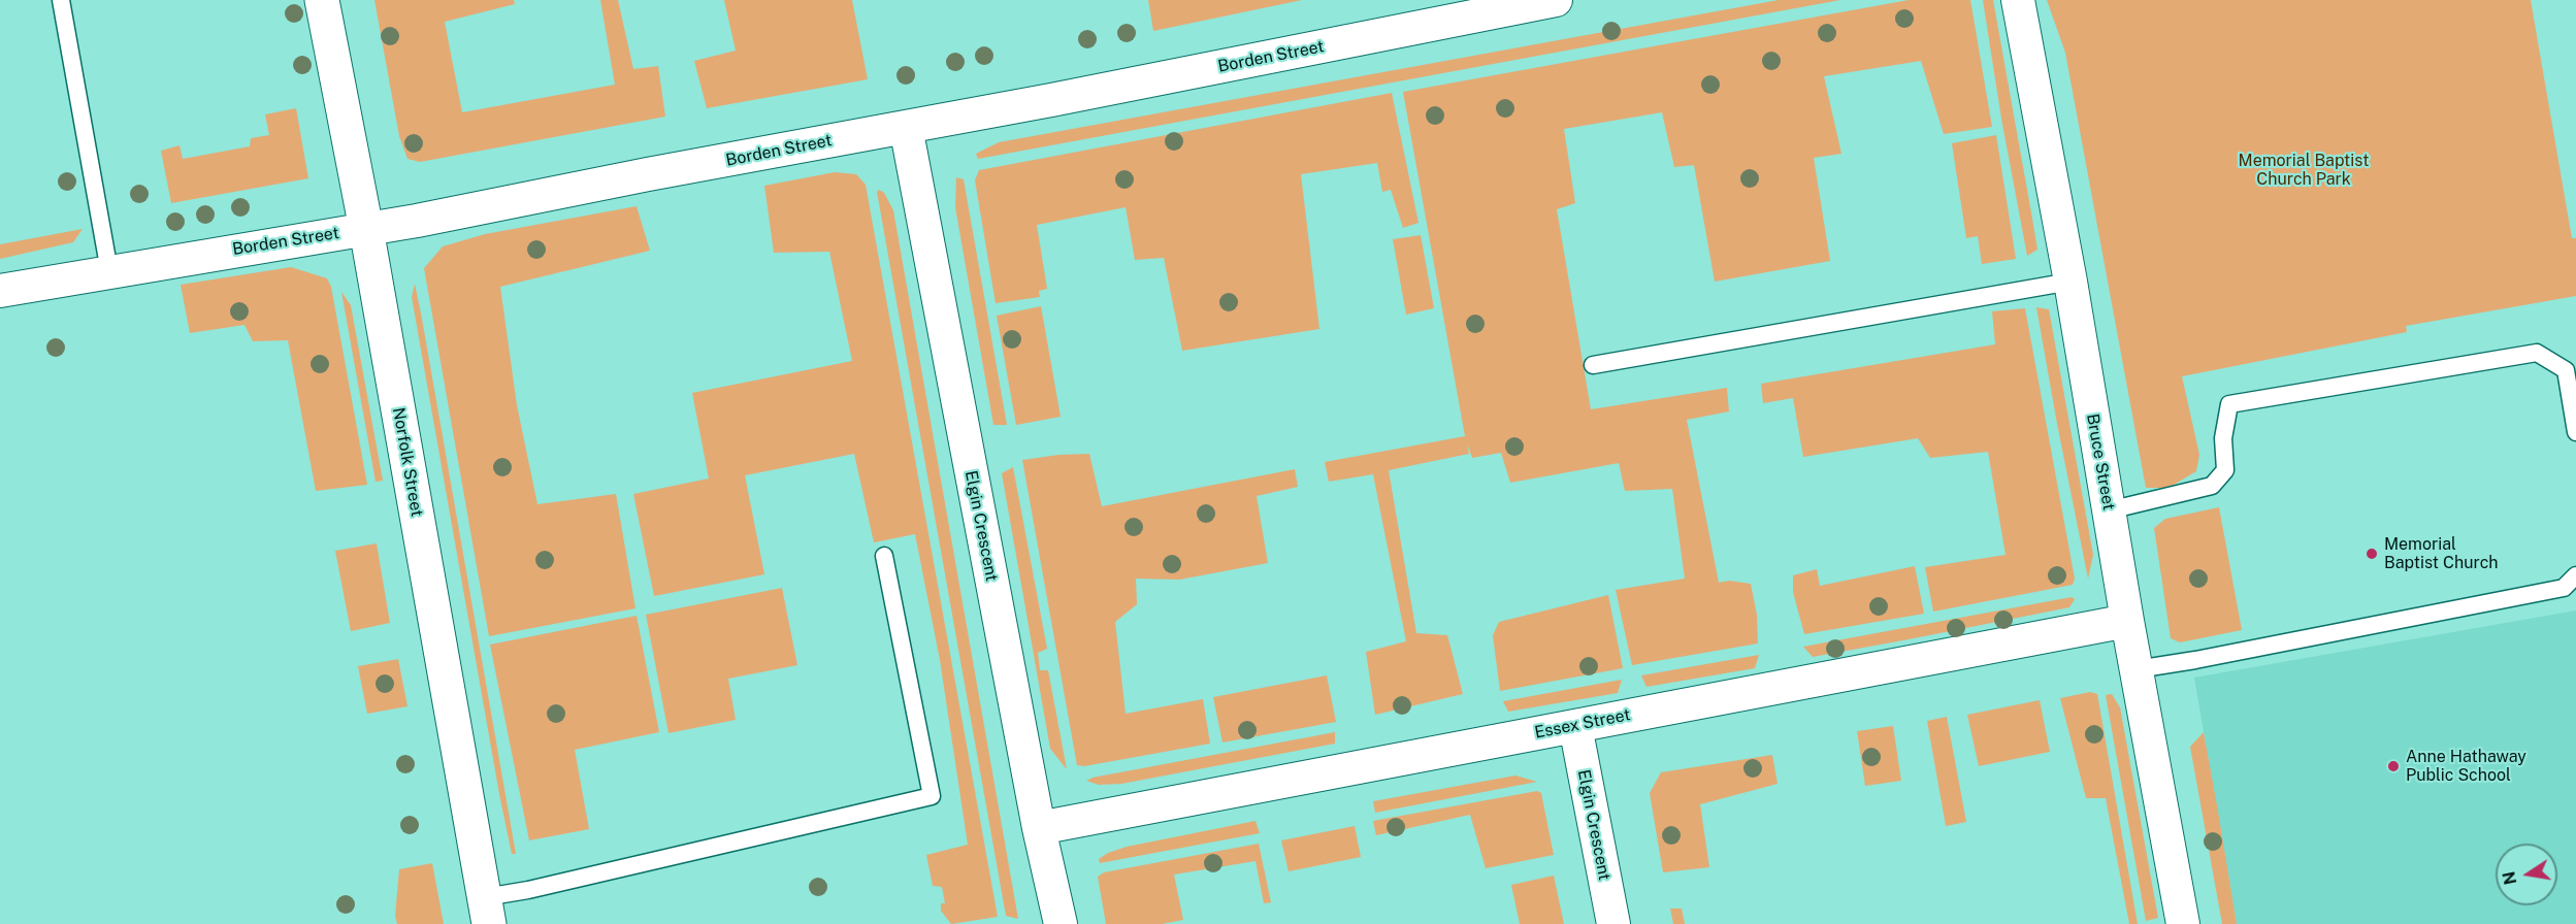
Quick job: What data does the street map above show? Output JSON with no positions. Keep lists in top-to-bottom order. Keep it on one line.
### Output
{"streets":{"street":["Borden Street","Norfolk Street","Bruce Street","Elgin Crescent","Essex Street"]},"crossings":[["Borden Street","Norfolk Street"],["Borden Street","Elgin Crescent"],["Bruce Street","Essex Street"],["Elgin Crescent","Essex Street"]],"parks":["Memorial Baptist Church Park"],"places":["Memorial Baptist Church","Anne Hathaway Public School"],"north":"left"}
